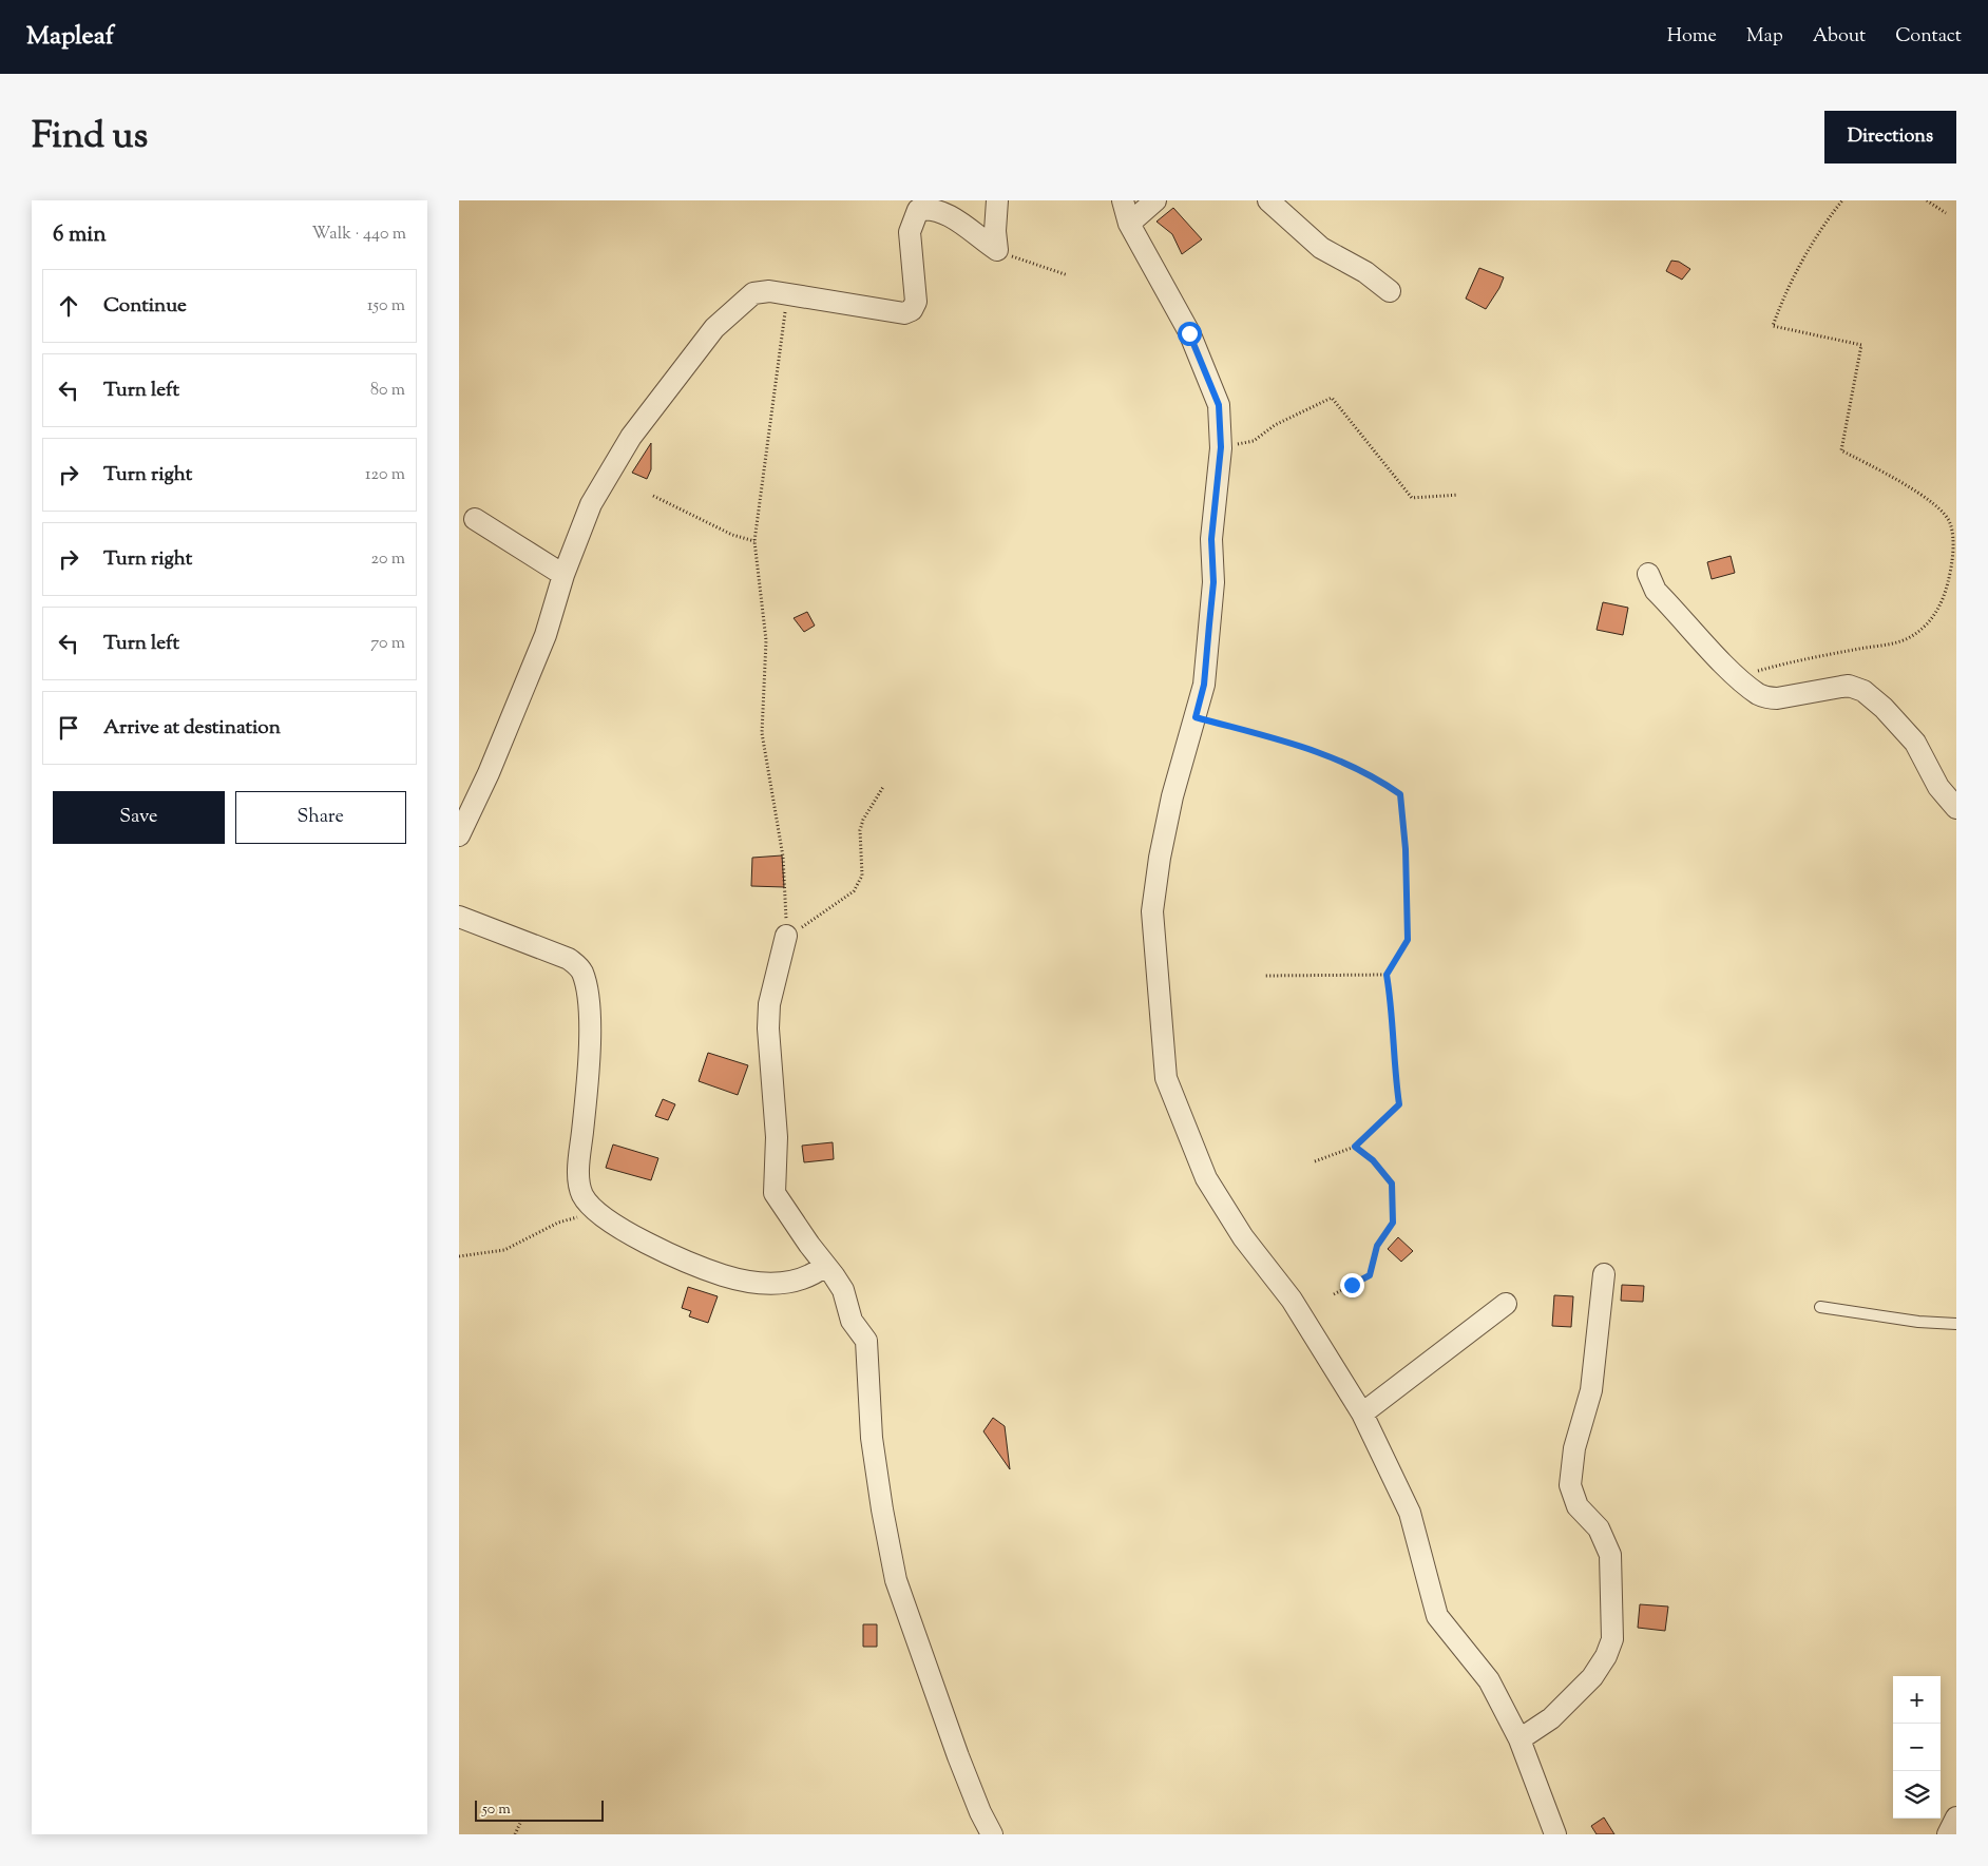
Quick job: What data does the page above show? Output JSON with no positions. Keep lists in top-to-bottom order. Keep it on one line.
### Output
{"scale_bar":"50 m","page":{"header":"Mapleaf","nav":["Home","Map","About","Contact"],"title":"Find us","buttons":["Directions",["Save","Share"]],"heading":["6 min","Walk · 440 m"],"list":[["Continue","150 m"],["Turn left","80 m"],["Turn right","120 m"],["Turn right","20 m"],["Turn left","70 m"],"Arrive at destination"],"map_buttons":["+","−"],"scale":"50 m"}}
